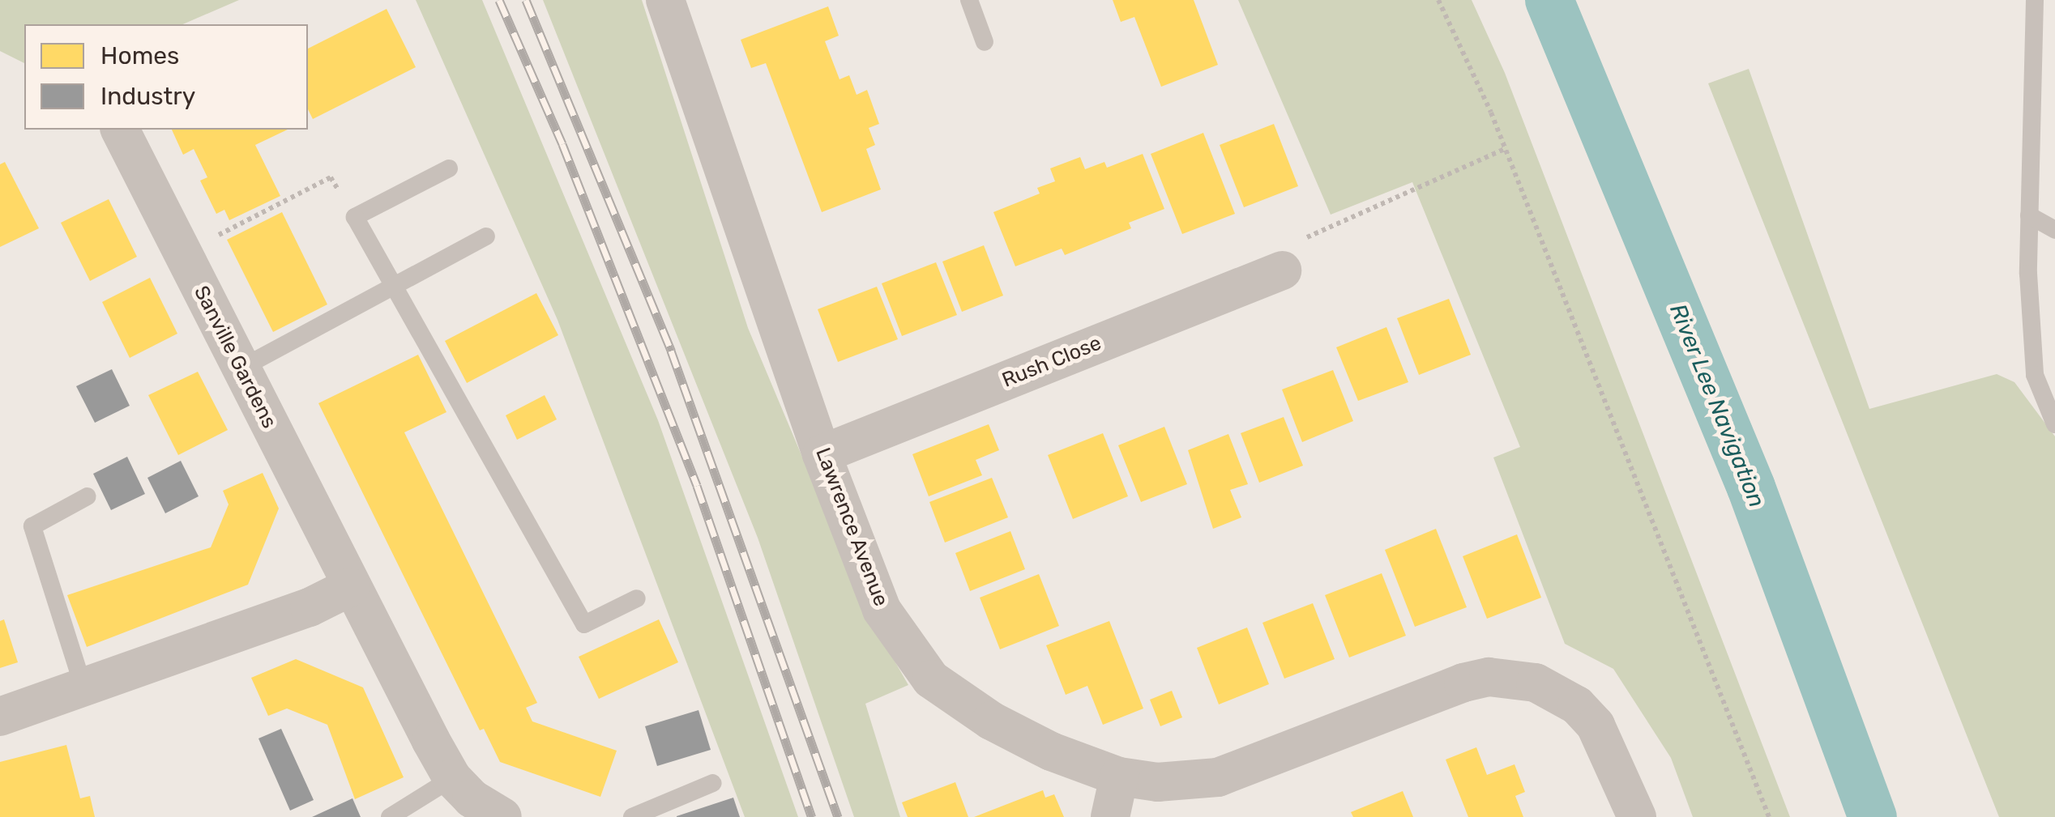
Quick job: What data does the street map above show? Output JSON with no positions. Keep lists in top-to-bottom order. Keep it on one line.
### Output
{"streets":{"street":["Sanville Gardens","Rush Close","Lawrence Avenue"]},"crossings":[["Rush Close","Lawrence Avenue"]],"water":["River Lee Navigation"],"legend":["Homes","Industry"]}
